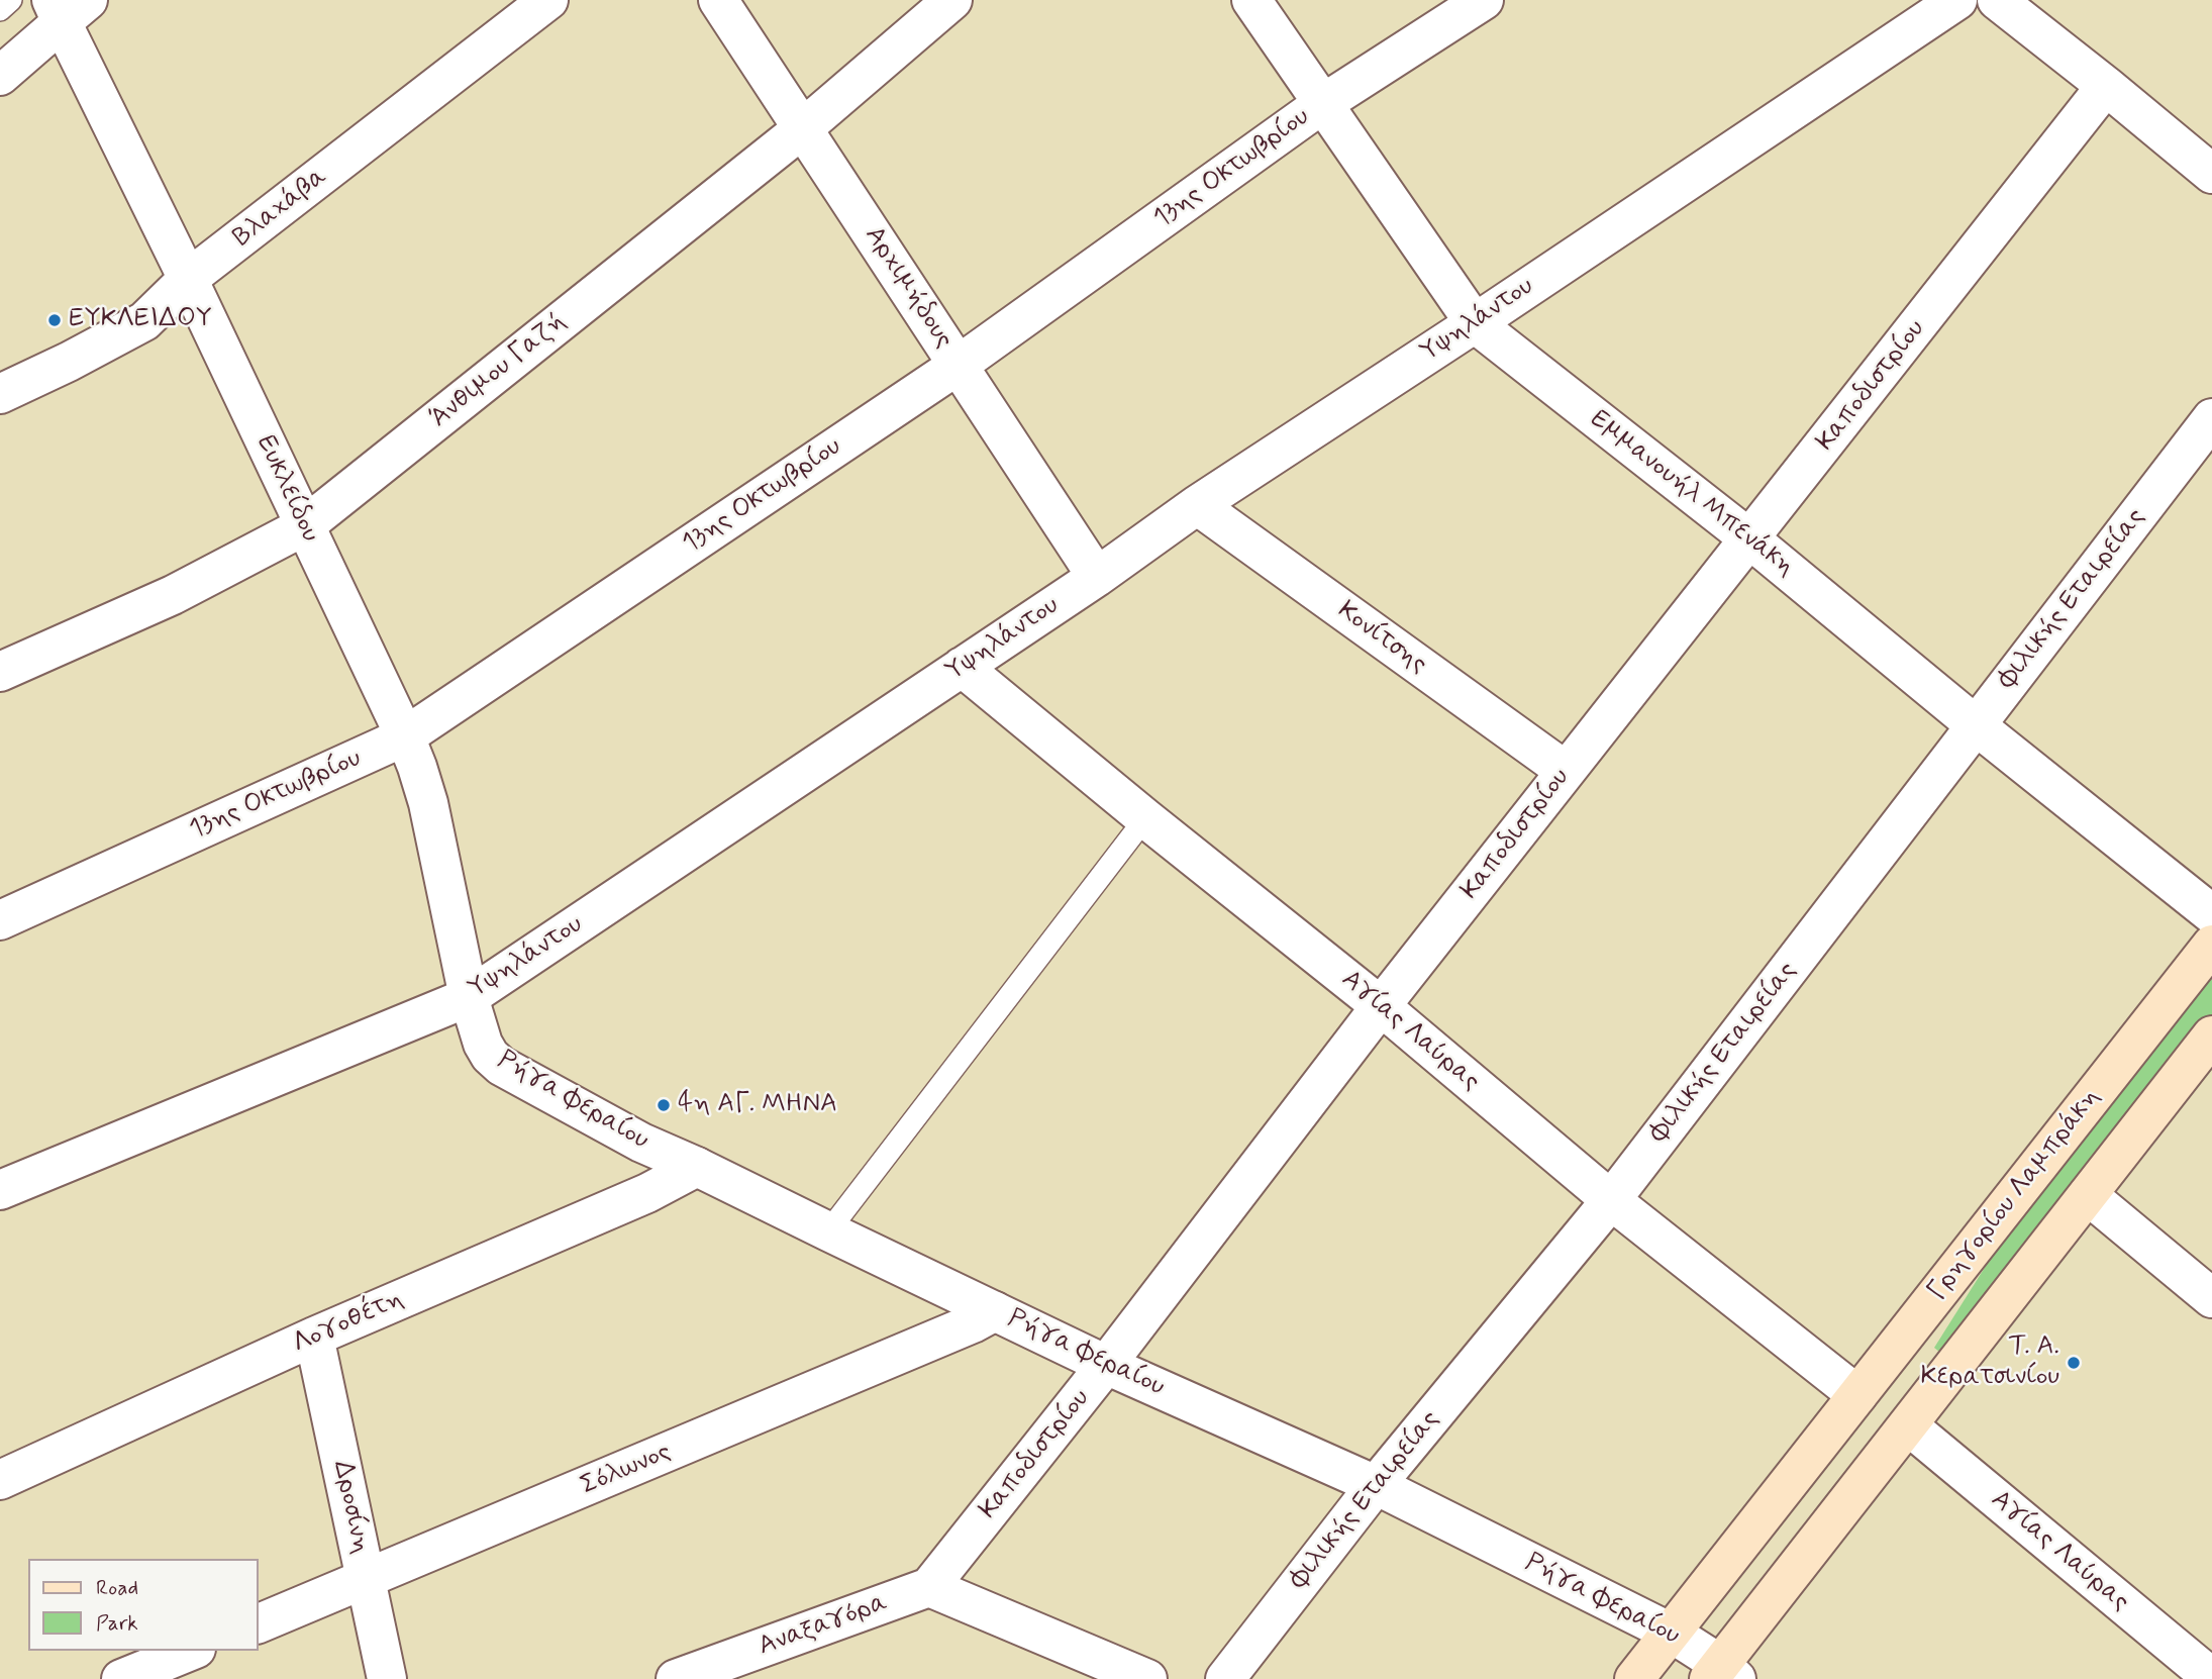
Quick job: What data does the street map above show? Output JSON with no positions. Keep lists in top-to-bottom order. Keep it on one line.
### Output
{"streets":{"main road":["Γρηγορίου Λαμπράκη"],"street":["13ης Οκτωβρίου","Βλαχάβα","Αρχιμήδους","Υψηλάντου","Άνθιμου Γαζή","Καποδιστρίου","Ευκλείδου","Εμμανουήλ Μπενάκη","Φιλικής Εταιρείας","Κονίτσης","Αγίας Λαύρας","Ρήγα Φεραίου","Λογοθέτη","Σόλωνος","Δροσίνη","Αναξαγόρα"]},"crossings":[["13ης Οκτωβρίου","Αρχιμήδους"],["13ης Οκτωβρίου","Ευκλείδου"],["13ης Οκτωβρίου","Εμμανουήλ Μπενάκη"],["Βλαχάβα","Ευκλείδου"],["Αρχιμήδους","Υψηλάντου"],["Αρχιμήδους","Άνθιμου Γαζή"],["Υψηλάντου","Ευκλείδου"],["Υψηλάντου","Εμμανουήλ Μπενάκη"],["Υψηλάντου","Κονίτσης"],["Υψηλάντου","Αγίας Λαύρας"],["Υψηλάντου","Ρήγα Φεραίου"],["Άνθιμου Γαζή","Ευκλείδου"],["Καποδιστρίου","Εμμανουήλ Μπενάκη"],["Καποδιστρίου","Κονίτσης"],["Καποδιστρίου","Αγίας Λαύρας"],["Καποδιστρίου","Ρήγα Φεραίου"],["Καποδιστρίου","Αναξαγόρα"],["Ευκλείδου","Ρήγα Φεραίου"],["Εμμανουήλ Μπενάκη","Φιλικής Εταιρείας"],["Φιλικής Εταιρείας","Αγίας Λαύρας"],["Φιλικής Εταιρείας","Ρήγα Φεραίου"],["Αγίας Λαύρας","Γρηγορίου Λαμπράκη"],["Ρήγα Φεραίου","Γρηγορίου Λαμπράκη"],["Ρήγα Φεραίου","Λογοθέτη"],["Ρήγα Φεραίου","Σόλωνος"],["Λογοθέτη","Δροσίνη"],["Σόλωνος","Δροσίνη"]],"places":["ΕΥΚΛΕΙΔΟΥ","4η ΑΓ. ΜΗΝΑ","Τ. Α. Κερατσινίου"],"legend":["Road","Park"]}
